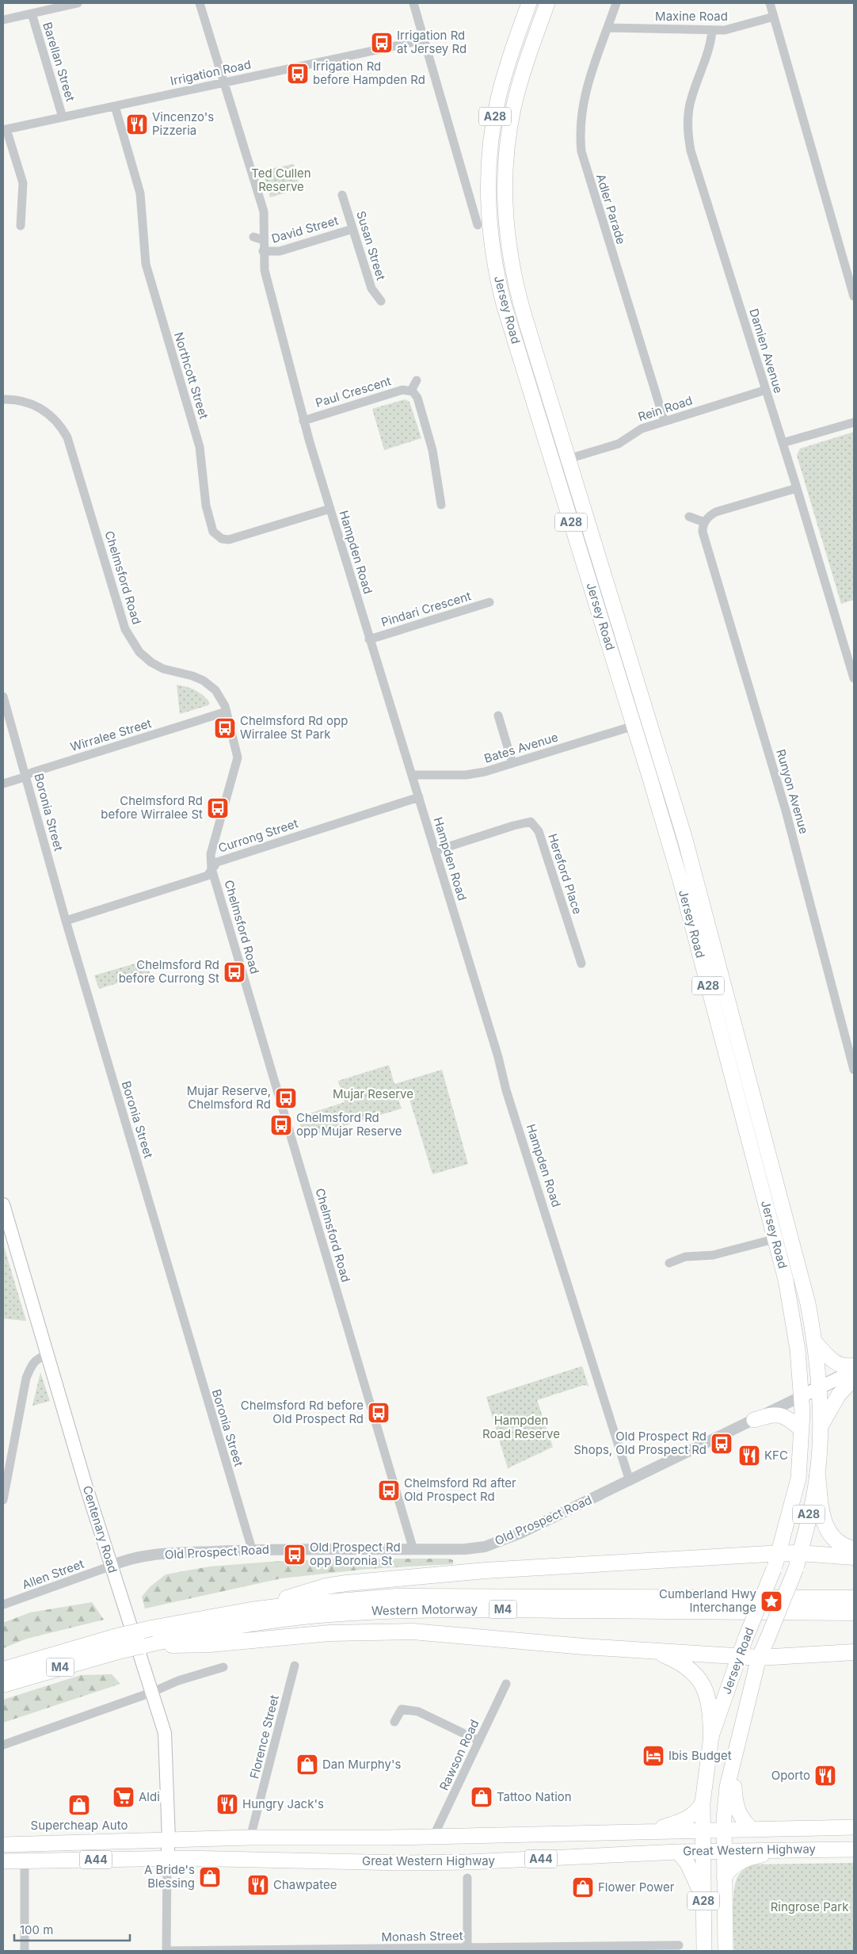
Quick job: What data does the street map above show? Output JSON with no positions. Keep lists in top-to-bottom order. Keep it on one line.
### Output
{"streets":{"highway":["A28","Jersey Road","M4","Western Motorway","Great Western Highway","A44"],"main road":["Old Prospect Road","Centenary Road"],"street":["Maxine Road","Barellan Street","Irrigation Road","Adler Parade","David Street","Susan Street","Damien Avenue","Northcott Street","Paul Crescent","Rein Road","Hampden Road","Chelmsford Road","Pindari Crescent","Wirralee Street","Bates Avenue","Runyon Avenue","Boronia Street","Currong Street","Hereford Place","Allen Street","Florence Street","Rawson Road","Monash Street"]},"crossings":[["Maxine Road","Adler Parade"],["Maxine Road","Damien Avenue"],["Barellan Street","Irrigation Road"],["Irrigation Road","Northcott Street"],["Irrigation Road","Hampden Road"],["A28","Jersey Road"],["A28","Great Western Highway"],["Adler Parade","Rein Road"],["David Street","Susan Street"],["David Street","Hampden Road"],["Jersey Road","Rein Road"],["Jersey Road","Bates Avenue"],["Jersey Road","Old Prospect Road"],["Jersey Road","Great Western Highway"],["Damien Avenue","Rein Road"],["Northcott Street","Hampden Road"],["Paul Crescent","Hampden Road"],["Hampden Road","Pindari Crescent"],["Hampden Road","Bates Avenue"],["Hampden Road","Currong Street"],["Hampden Road","Hereford Place"],["Hampden Road","Old Prospect Road"],["Chelmsford Road","Wirralee Street"],["Chelmsford Road","Currong Street"],["Chelmsford Road","Old Prospect Road"],["Wirralee Street","Boronia Street"],["Boronia Street","Currong Street"],["Boronia Street","Old Prospect Road"],["Old Prospect Road","Centenary Road"],["Old Prospect Road","Allen Street"],["Centenary Road","Allen Street"],["Centenary Road","Great Western Highway"],["Florence Street","Great Western Highway"],["Rawson Road","Great Western Highway"]],"parks":["Ted Cullen Reserve","Mujar Reserve","Hampden Road Reserve","Ringrose Park"],"places":{"bus stop":["Irrigation Rd at Jersey Rd","Irrigation Rd before Hampden Rd","Chelmsford Rd opp Wirralee St Park","Chelmsford Rd before Wirralee St","Chelmsford Rd before Currong St","Mujar Reserve, Chelmsford Rd","Chelmsford Rd opp Mujar Reserve","Chelmsford Rd before Old Prospect Rd","Old Prospect Rd Shops, Old Prospect Rd","Chelmsford Rd after Old Prospect Rd","Old Prospect Rd opp Boronia St"],"restaurant":["Vincenzo's Pizzeria","KFC","Oporto","Hungry Jack's","Chawpatee"],"place":["Cumberland Hwy Interchange"],"hotel":["Ibis Budget"],"shop":["Dan Murphy's","Tattoo Nation","Supercheap Auto","A Bride's Blessing","Flower Power"],"supermarket":["Aldi"]},"scale_bar":"100 m"}
